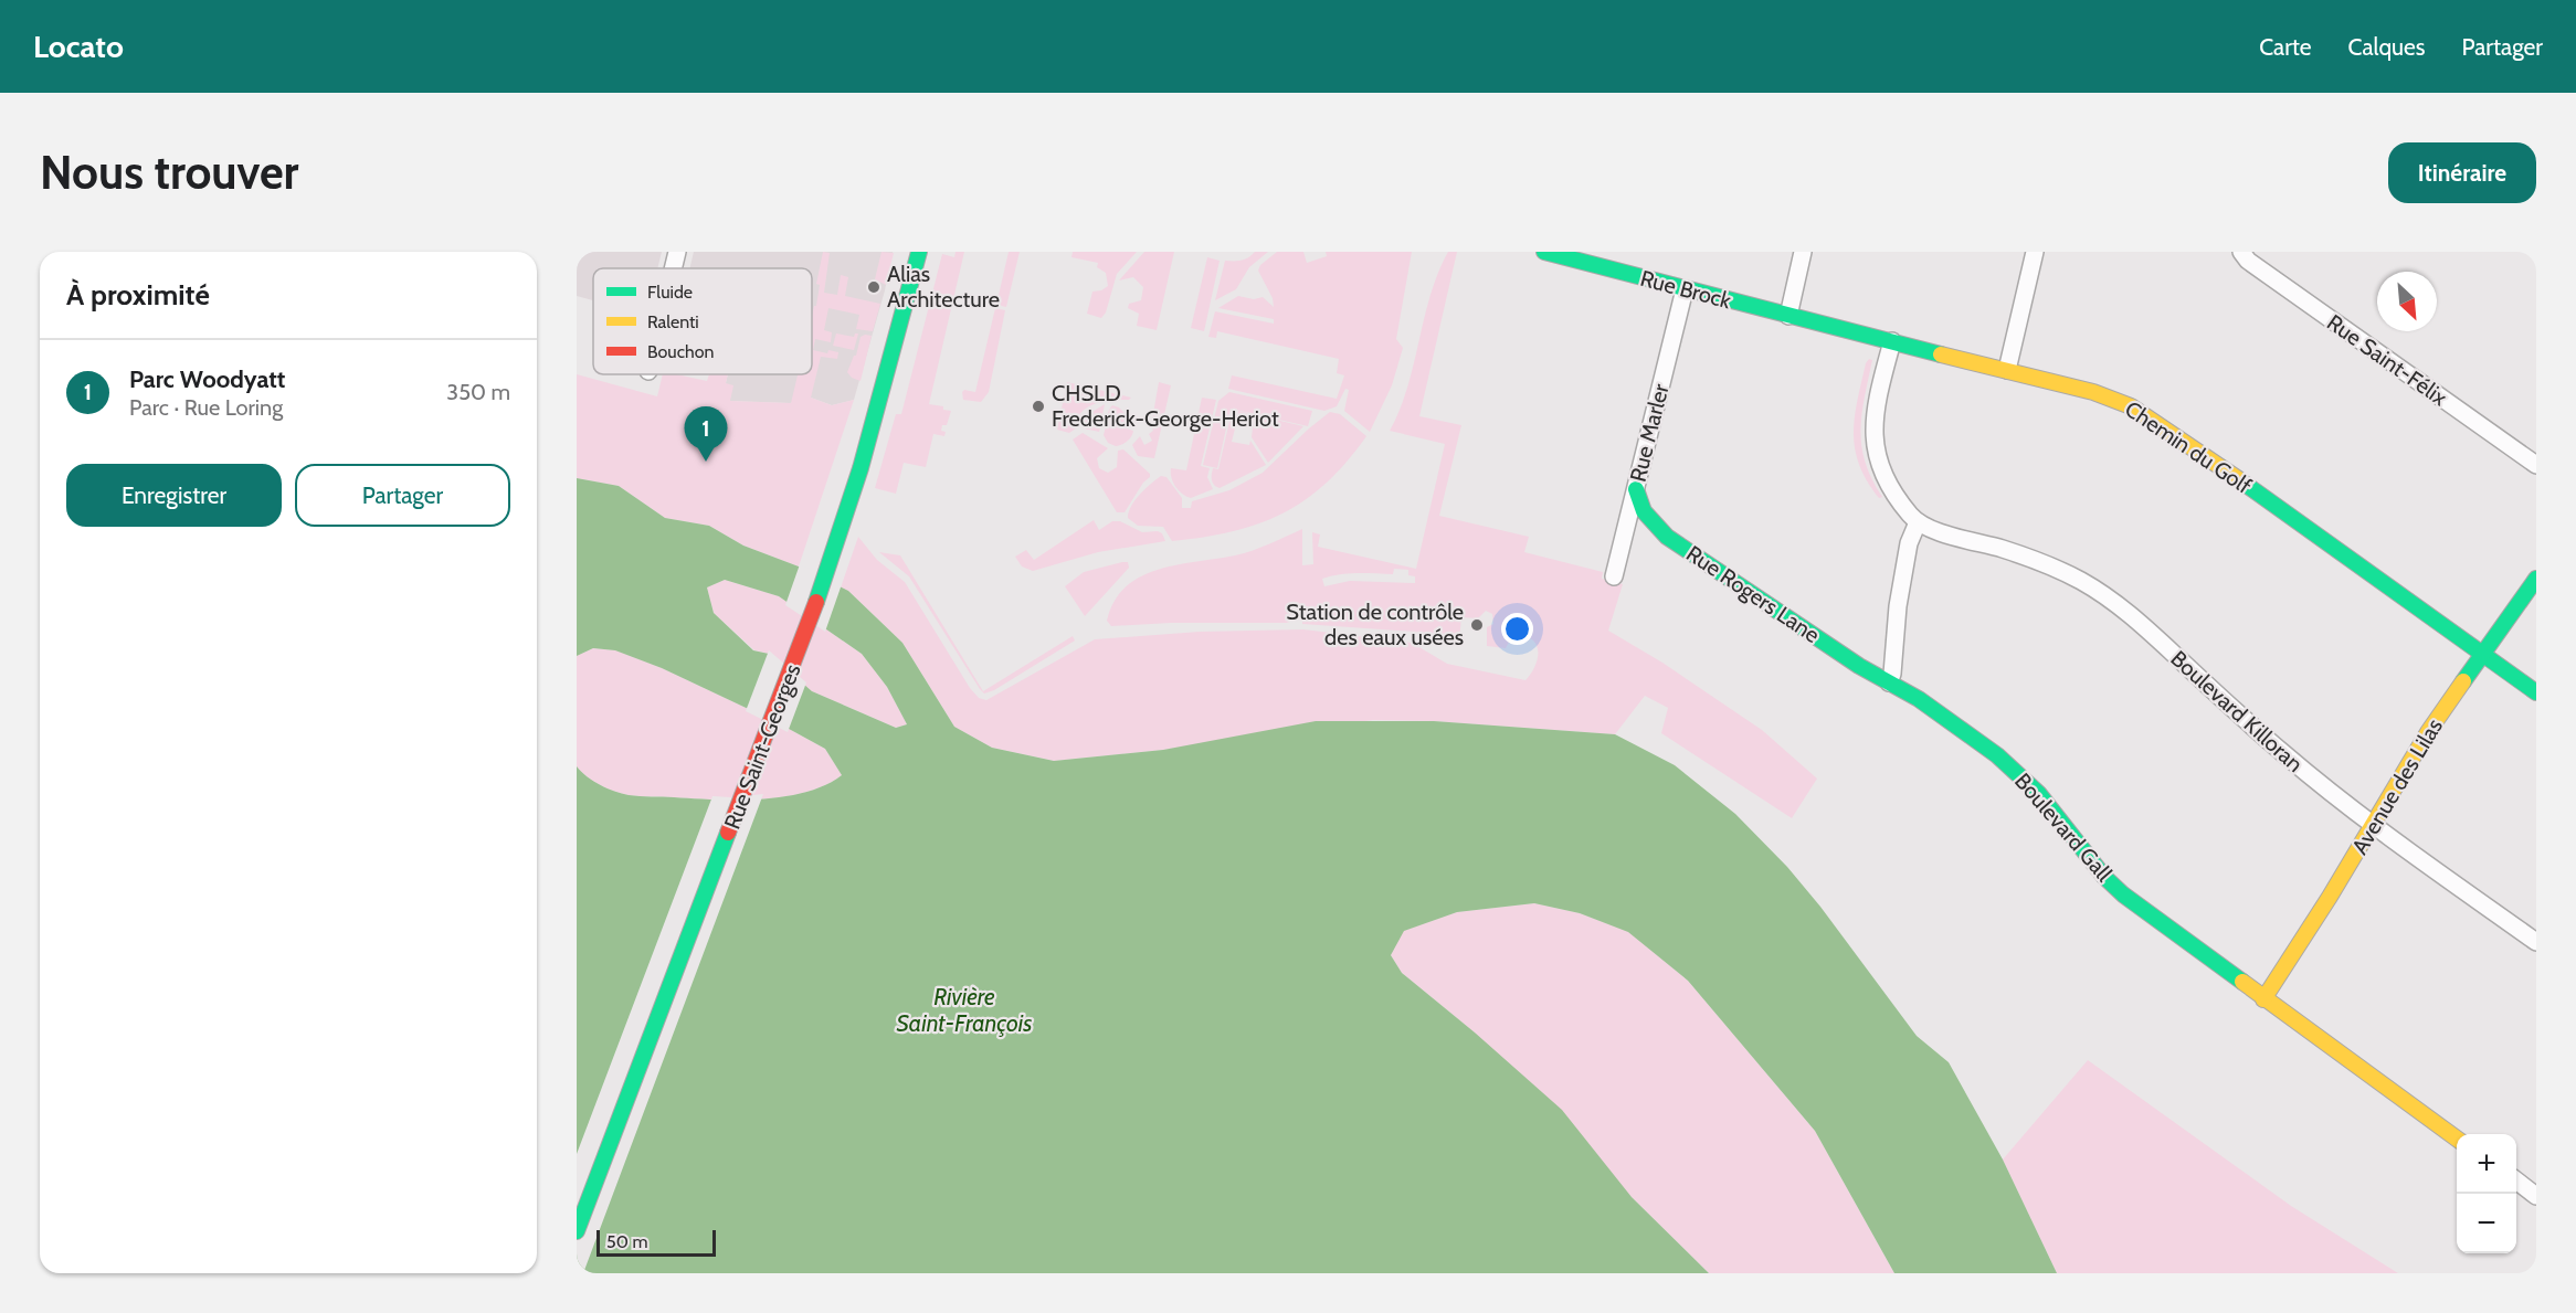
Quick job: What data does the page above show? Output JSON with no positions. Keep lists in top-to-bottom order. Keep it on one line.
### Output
{"streets":{"street":["Rue Brock","Rue Saint-Félix","Rue Marler","Chemin du Golf","Rue Rogers Lane","Boulevard Killoran","Rue Saint-Georges","Avenue des Lilas","Boulevard Gall"]},"crossings":[["Rue Brock","Rue Marler"],["Rue Brock","Chemin du Golf"],["Rue Marler","Rue Rogers Lane"],["Chemin du Golf","Avenue des Lilas"],["Rue Rogers Lane","Boulevard Gall"],["Boulevard Killoran","Avenue des Lilas"],["Avenue des Lilas","Boulevard Gall"]],"water":["Rivière Saint-François"],"places":["Alias Architecture","CHSLD Frederick-George-Heriot","Station de contrôle des eaux usées"],"legend":["Fluide","Ralenti","Bouchon"],"scale_bar":"50 m","north":"bottom right","page":{"header":"Locato","nav":["Carte","Calques","Partager"],"buttons":["Itinéraire",["Enregistrer","Partager"]],"title":"Nous trouver","heading":"À proximité","list":[{"mark":"1","name":"Parc Woodyatt","note":"Parc · Rue Loring","value":"350 m"}],"pins":"1","map_buttons":["+","−"],"scale":"50 m"}}
